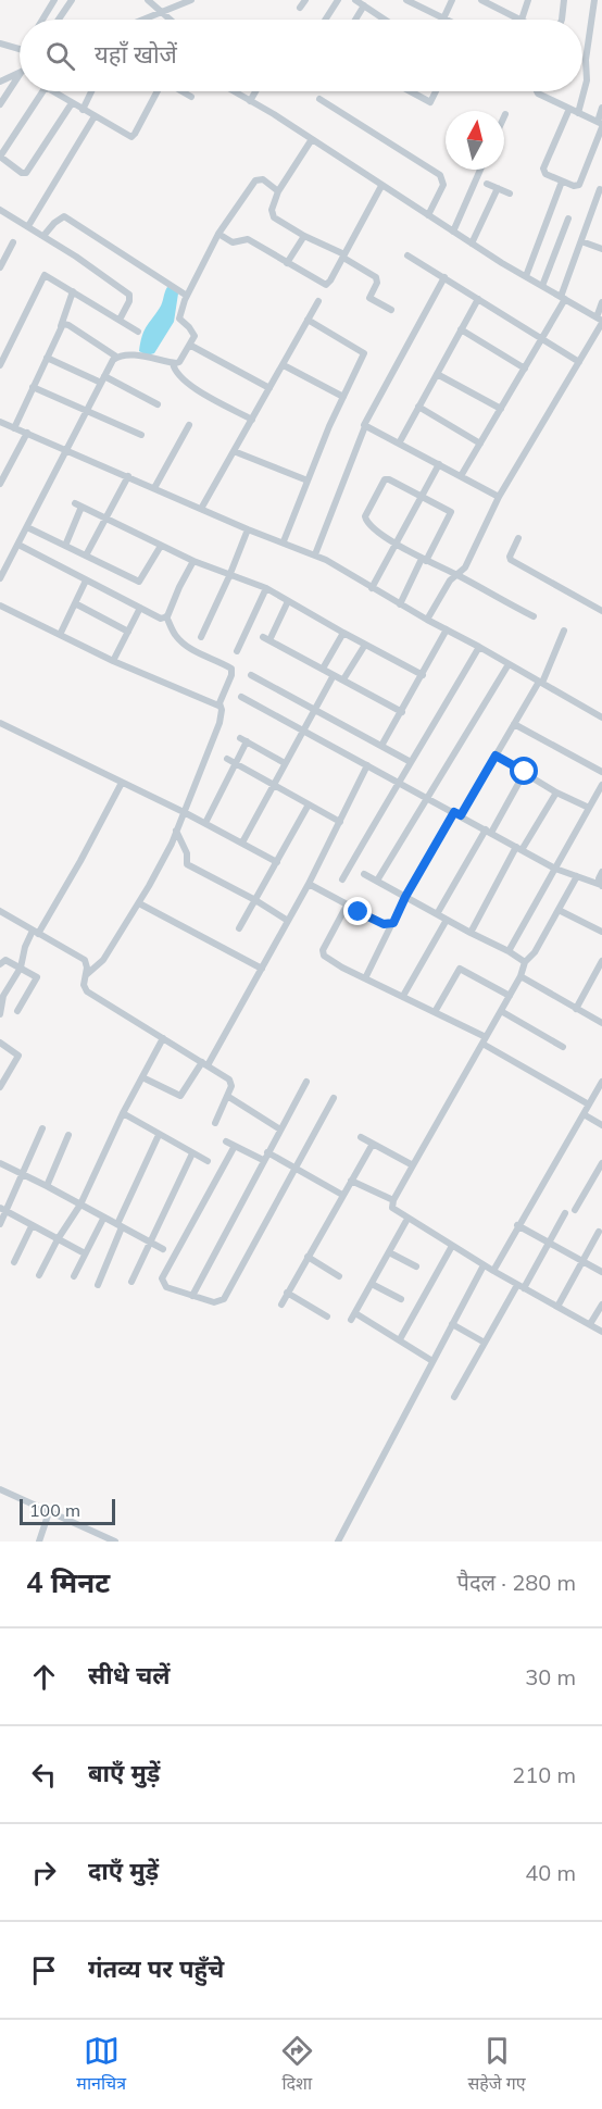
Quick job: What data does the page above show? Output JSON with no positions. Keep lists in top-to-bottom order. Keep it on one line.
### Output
{"scale_bar":"100 m","north":"top","page":{"search":"यहाँ खोजें","scale":"100 m","heading":["4 मिनट","पैदल · 280 m"],"list":[["सीधे चलें","30 m"],["बाएँ मुड़ें","210 m"],["दाएँ मुड़ें","40 m"],"गंतव्य पर पहुँचे"],"nav":["मानचित्र","दिशा","सहेजे गए"]}}
